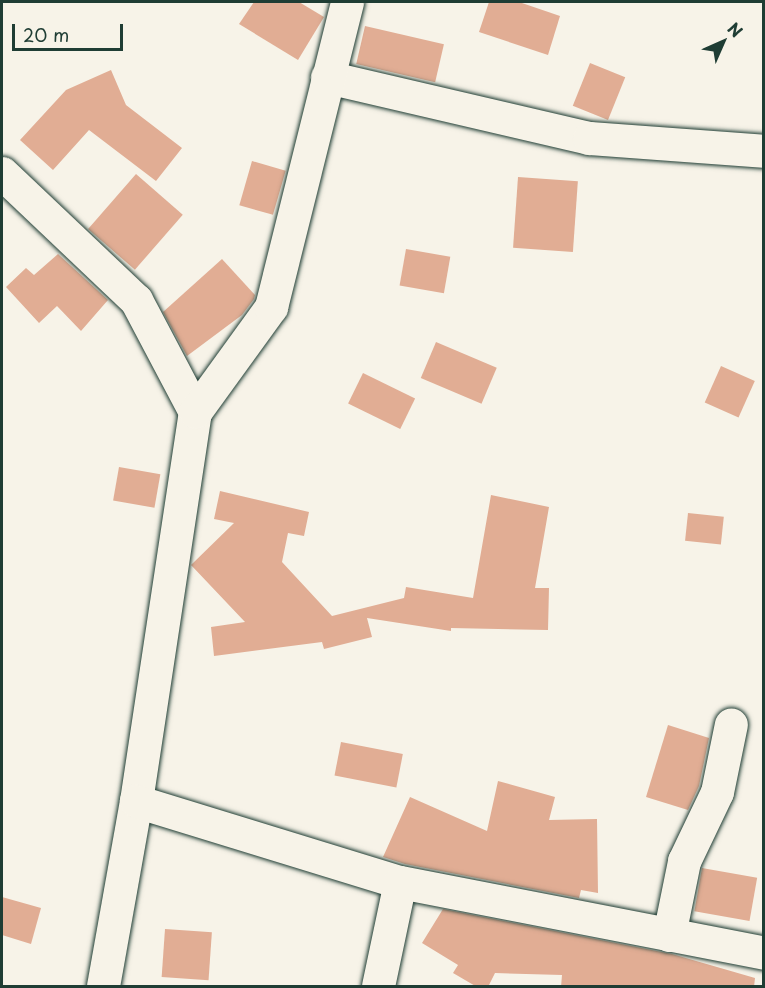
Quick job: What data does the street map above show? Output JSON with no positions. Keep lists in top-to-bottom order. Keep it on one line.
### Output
{"scale_bar":"20 m","north":"top right"}
